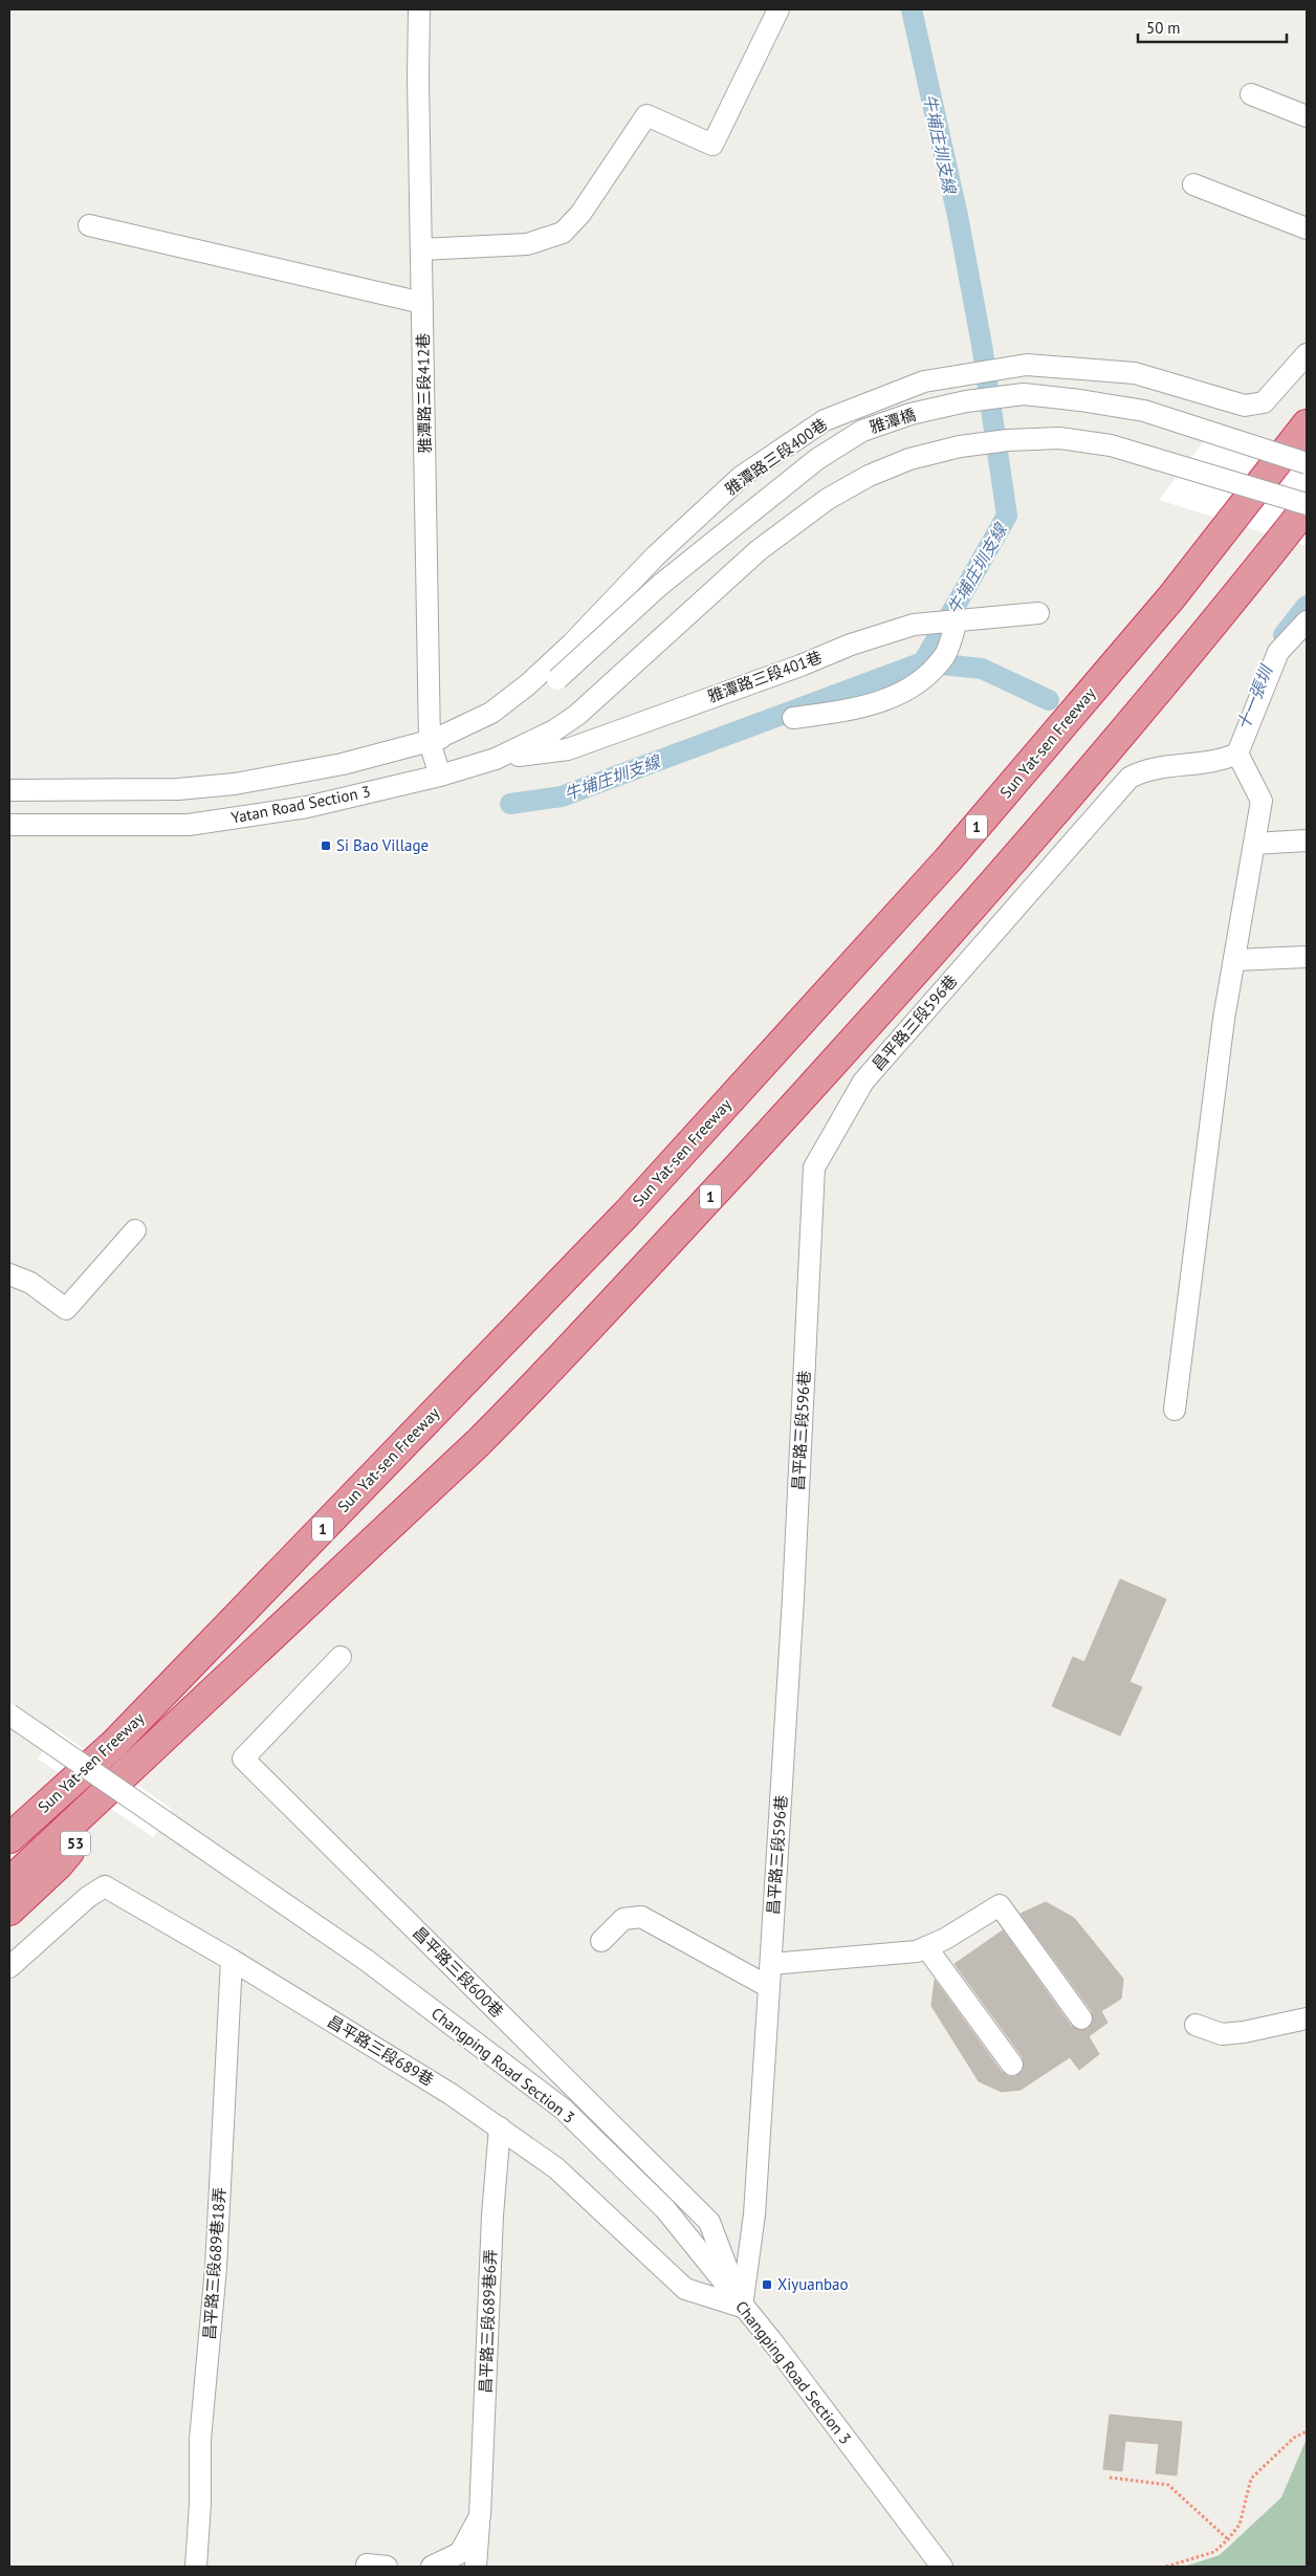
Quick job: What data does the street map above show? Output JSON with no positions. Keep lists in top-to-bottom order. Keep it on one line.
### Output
{"streets":{"highway":["Sun Yat-sen Freeway","1","53"],"street":["雅潭路三段412巷","雅潭橋","雅潭路三段400巷","雅潭路三段401巷","Yatan Road Section 3","昌平路三段596巷","昌平路三段600巷","昌平路三段689巷","Changping Road Section 3","昌平路三段689巷18弄","昌平路三段689巷6弄"]},"crossings":[["雅潭路三段412巷","雅潭路三段400巷"],["雅潭路三段412巷","Yatan Road Section 3"],["雅潭橋","Yatan Road Section 3"],["雅潭路三段400巷","Yatan Road Section 3"],["雅潭路三段401巷","Yatan Road Section 3"],["Sun Yat-sen Freeway","Yatan Road Section 3"],["Sun Yat-sen Freeway","53"],["昌平路三段596巷","昌平路三段600巷"],["昌平路三段596巷","昌平路三段689巷"],["昌平路三段596巷","Changping Road Section 3"],["昌平路三段600巷","昌平路三段689巷"],["昌平路三段600巷","Changping Road Section 3"],["昌平路三段689巷","Changping Road Section 3"],["昌平路三段689巷","昌平路三段689巷18弄"],["昌平路三段689巷","昌平路三段689巷6弄"]],"water":["牛埔庄圳支線","十一張圳"],"places":{"transit":["Si Bao Village","Xiyuanbao"]},"scale_bar":"50 m"}
